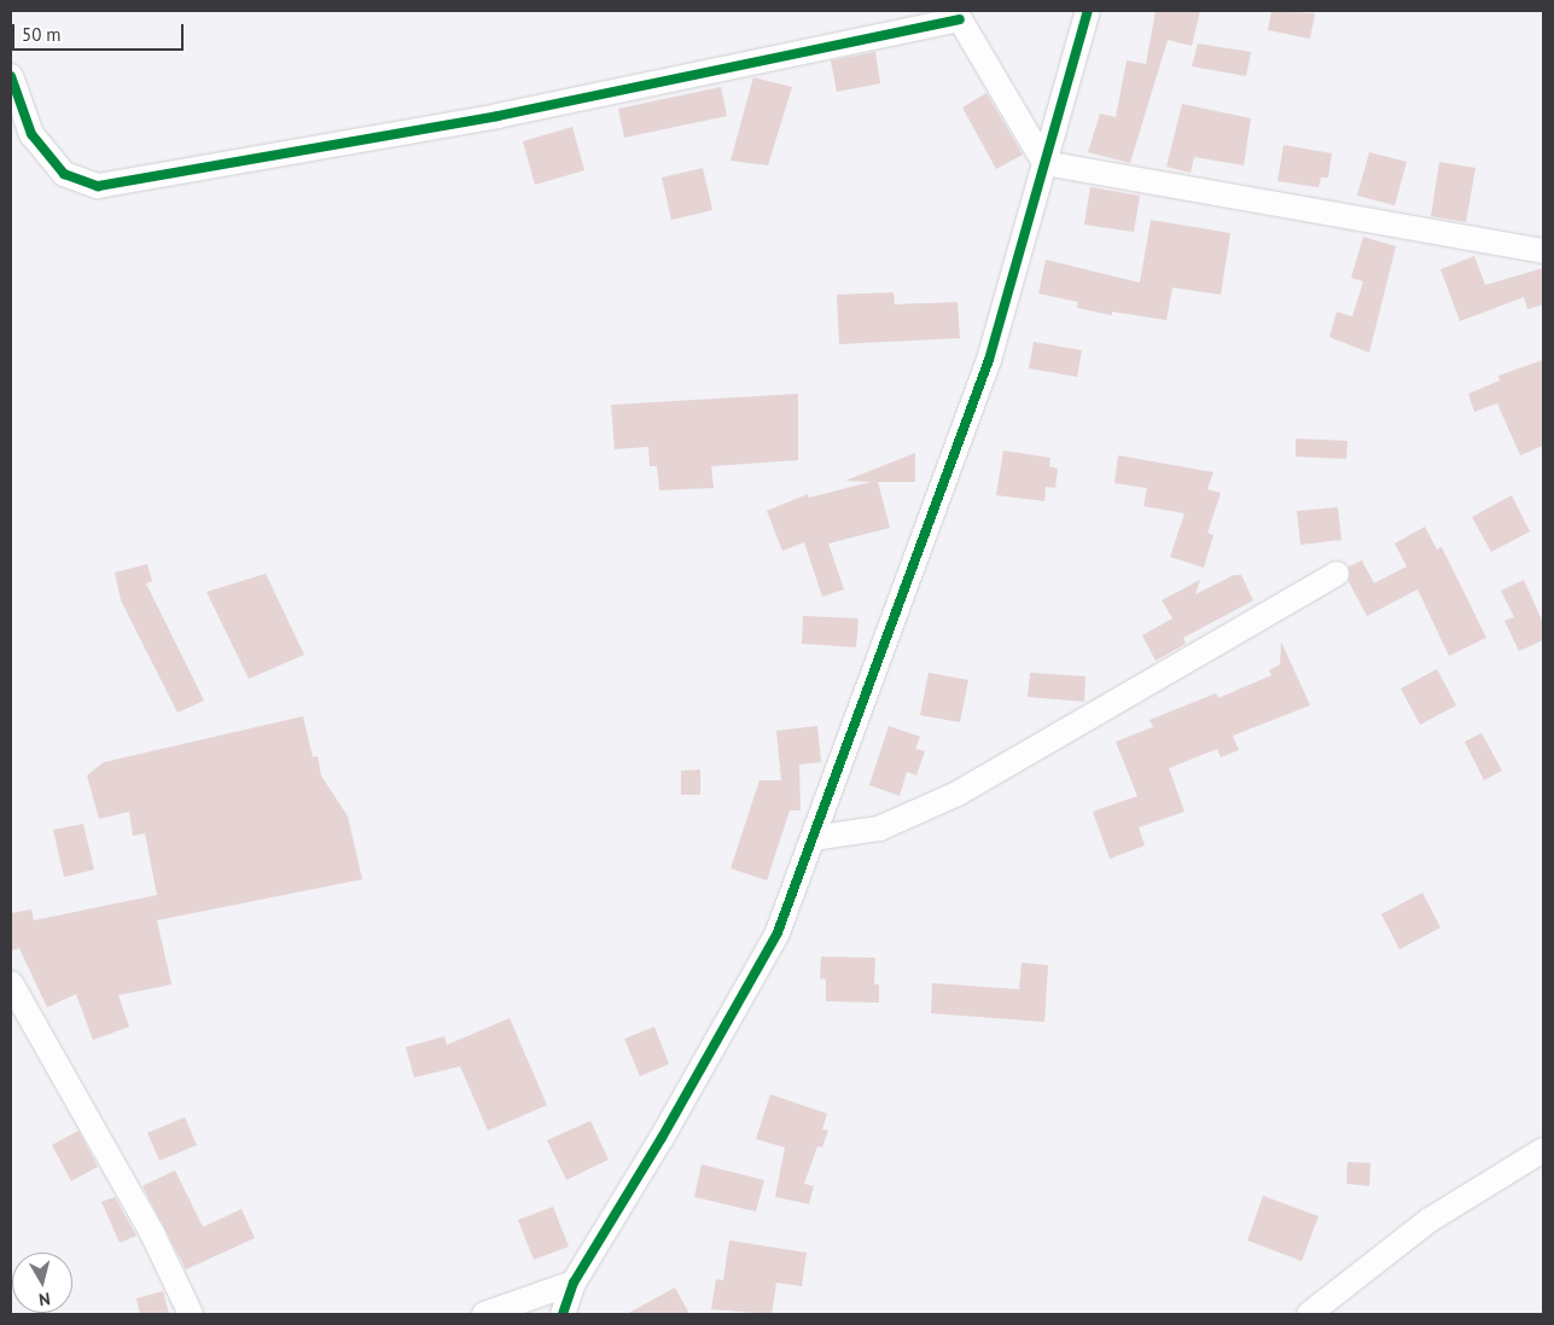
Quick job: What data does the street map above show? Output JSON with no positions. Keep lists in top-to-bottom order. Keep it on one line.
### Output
{"scale_bar":"50 m","north":"bottom"}
